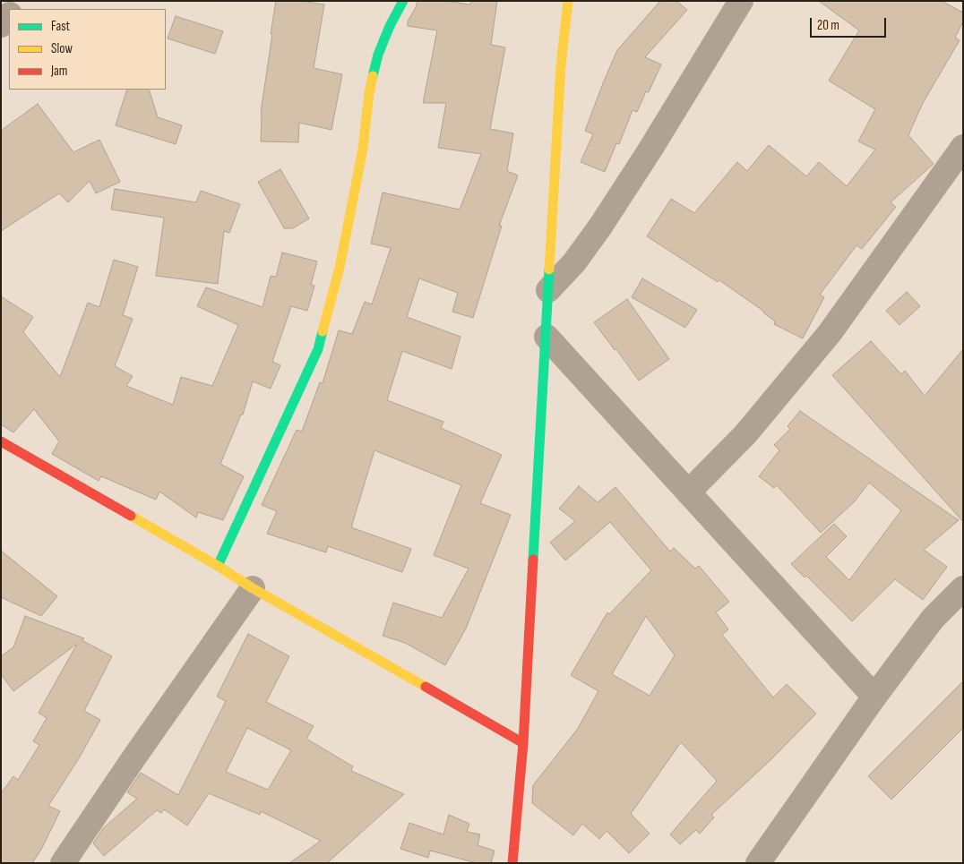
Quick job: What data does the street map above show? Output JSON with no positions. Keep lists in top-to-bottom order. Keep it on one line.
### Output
{"legend":["Fast","Slow","Jam"],"scale_bar":"20 m"}
